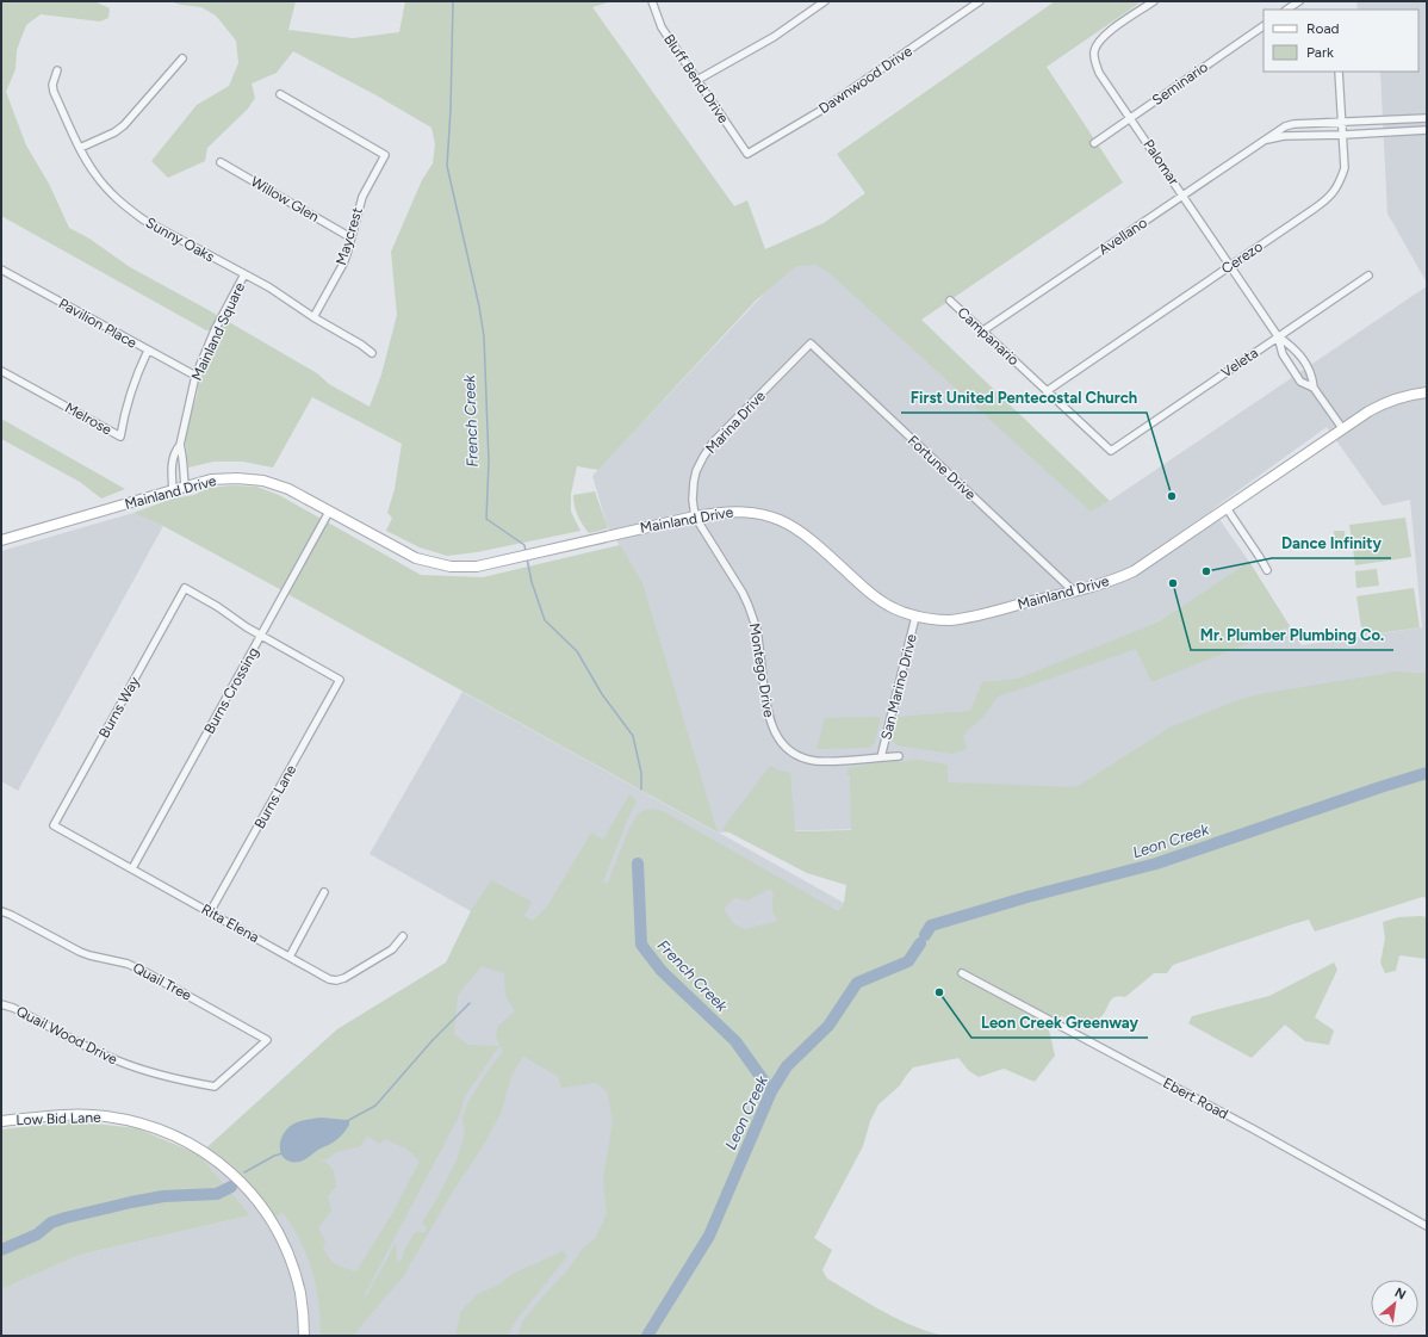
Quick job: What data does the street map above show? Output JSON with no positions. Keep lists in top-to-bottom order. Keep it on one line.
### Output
{"streets":{"main road":["Mainland Drive","Low Bid Lane"],"street":["Bluff Bend Drive","Dawnwood Drive","Seminario","Palomar","Willow Glen","Maycrest","Avellano","Sunny Oaks","Cerezo","Pavilion Place","Mainland Square","Campanario","Veleta","Melrose","Marina Drive","Fortune Drive","Montego Drive","San Marino Drive","Burns Crossing","Burns Way","Burns Lane","Rita Elena","Quail Tree","Quail Wood Drive","Ebert Road"]},"crossings":[["Bluff Bend Drive","Dawnwood Drive"],["Seminario","Palomar"],["Palomar","Avellano"],["Palomar","Cerezo"],["Palomar","Veleta"],["Palomar","Mainland Drive"],["Willow Glen","Maycrest"],["Maycrest","Sunny Oaks"],["Avellano","Cerezo"],["Avellano","Campanario"],["Sunny Oaks","Mainland Square"],["Cerezo","Campanario"],["Pavilion Place","Mainland Square"],["Pavilion Place","Melrose"],["Mainland Square","Mainland Drive"],["Campanario","Veleta"],["Marina Drive","Fortune Drive"],["Marina Drive","Mainland Drive"],["Marina Drive","Montego Drive"],["Fortune Drive","Mainland Drive"],["Mainland Drive","Montego Drive"],["Mainland Drive","San Marino Drive"],["Mainland Drive","Burns Crossing"],["Montego Drive","San Marino Drive"],["Burns Crossing","Burns Way"],["Burns Crossing","Burns Lane"],["Burns Crossing","Rita Elena"],["Burns Way","Burns Lane"],["Burns Way","Rita Elena"],["Burns Lane","Rita Elena"],["Quail Tree","Quail Wood Drive"]],"water":["French Creek","Leon Creek"],"places":["First United Pentecostal Church","Dance Infinity","Mr. Plumber Plumbing Co.","Leon Creek Greenway"],"legend":["Road","Park"],"north":"top right"}
